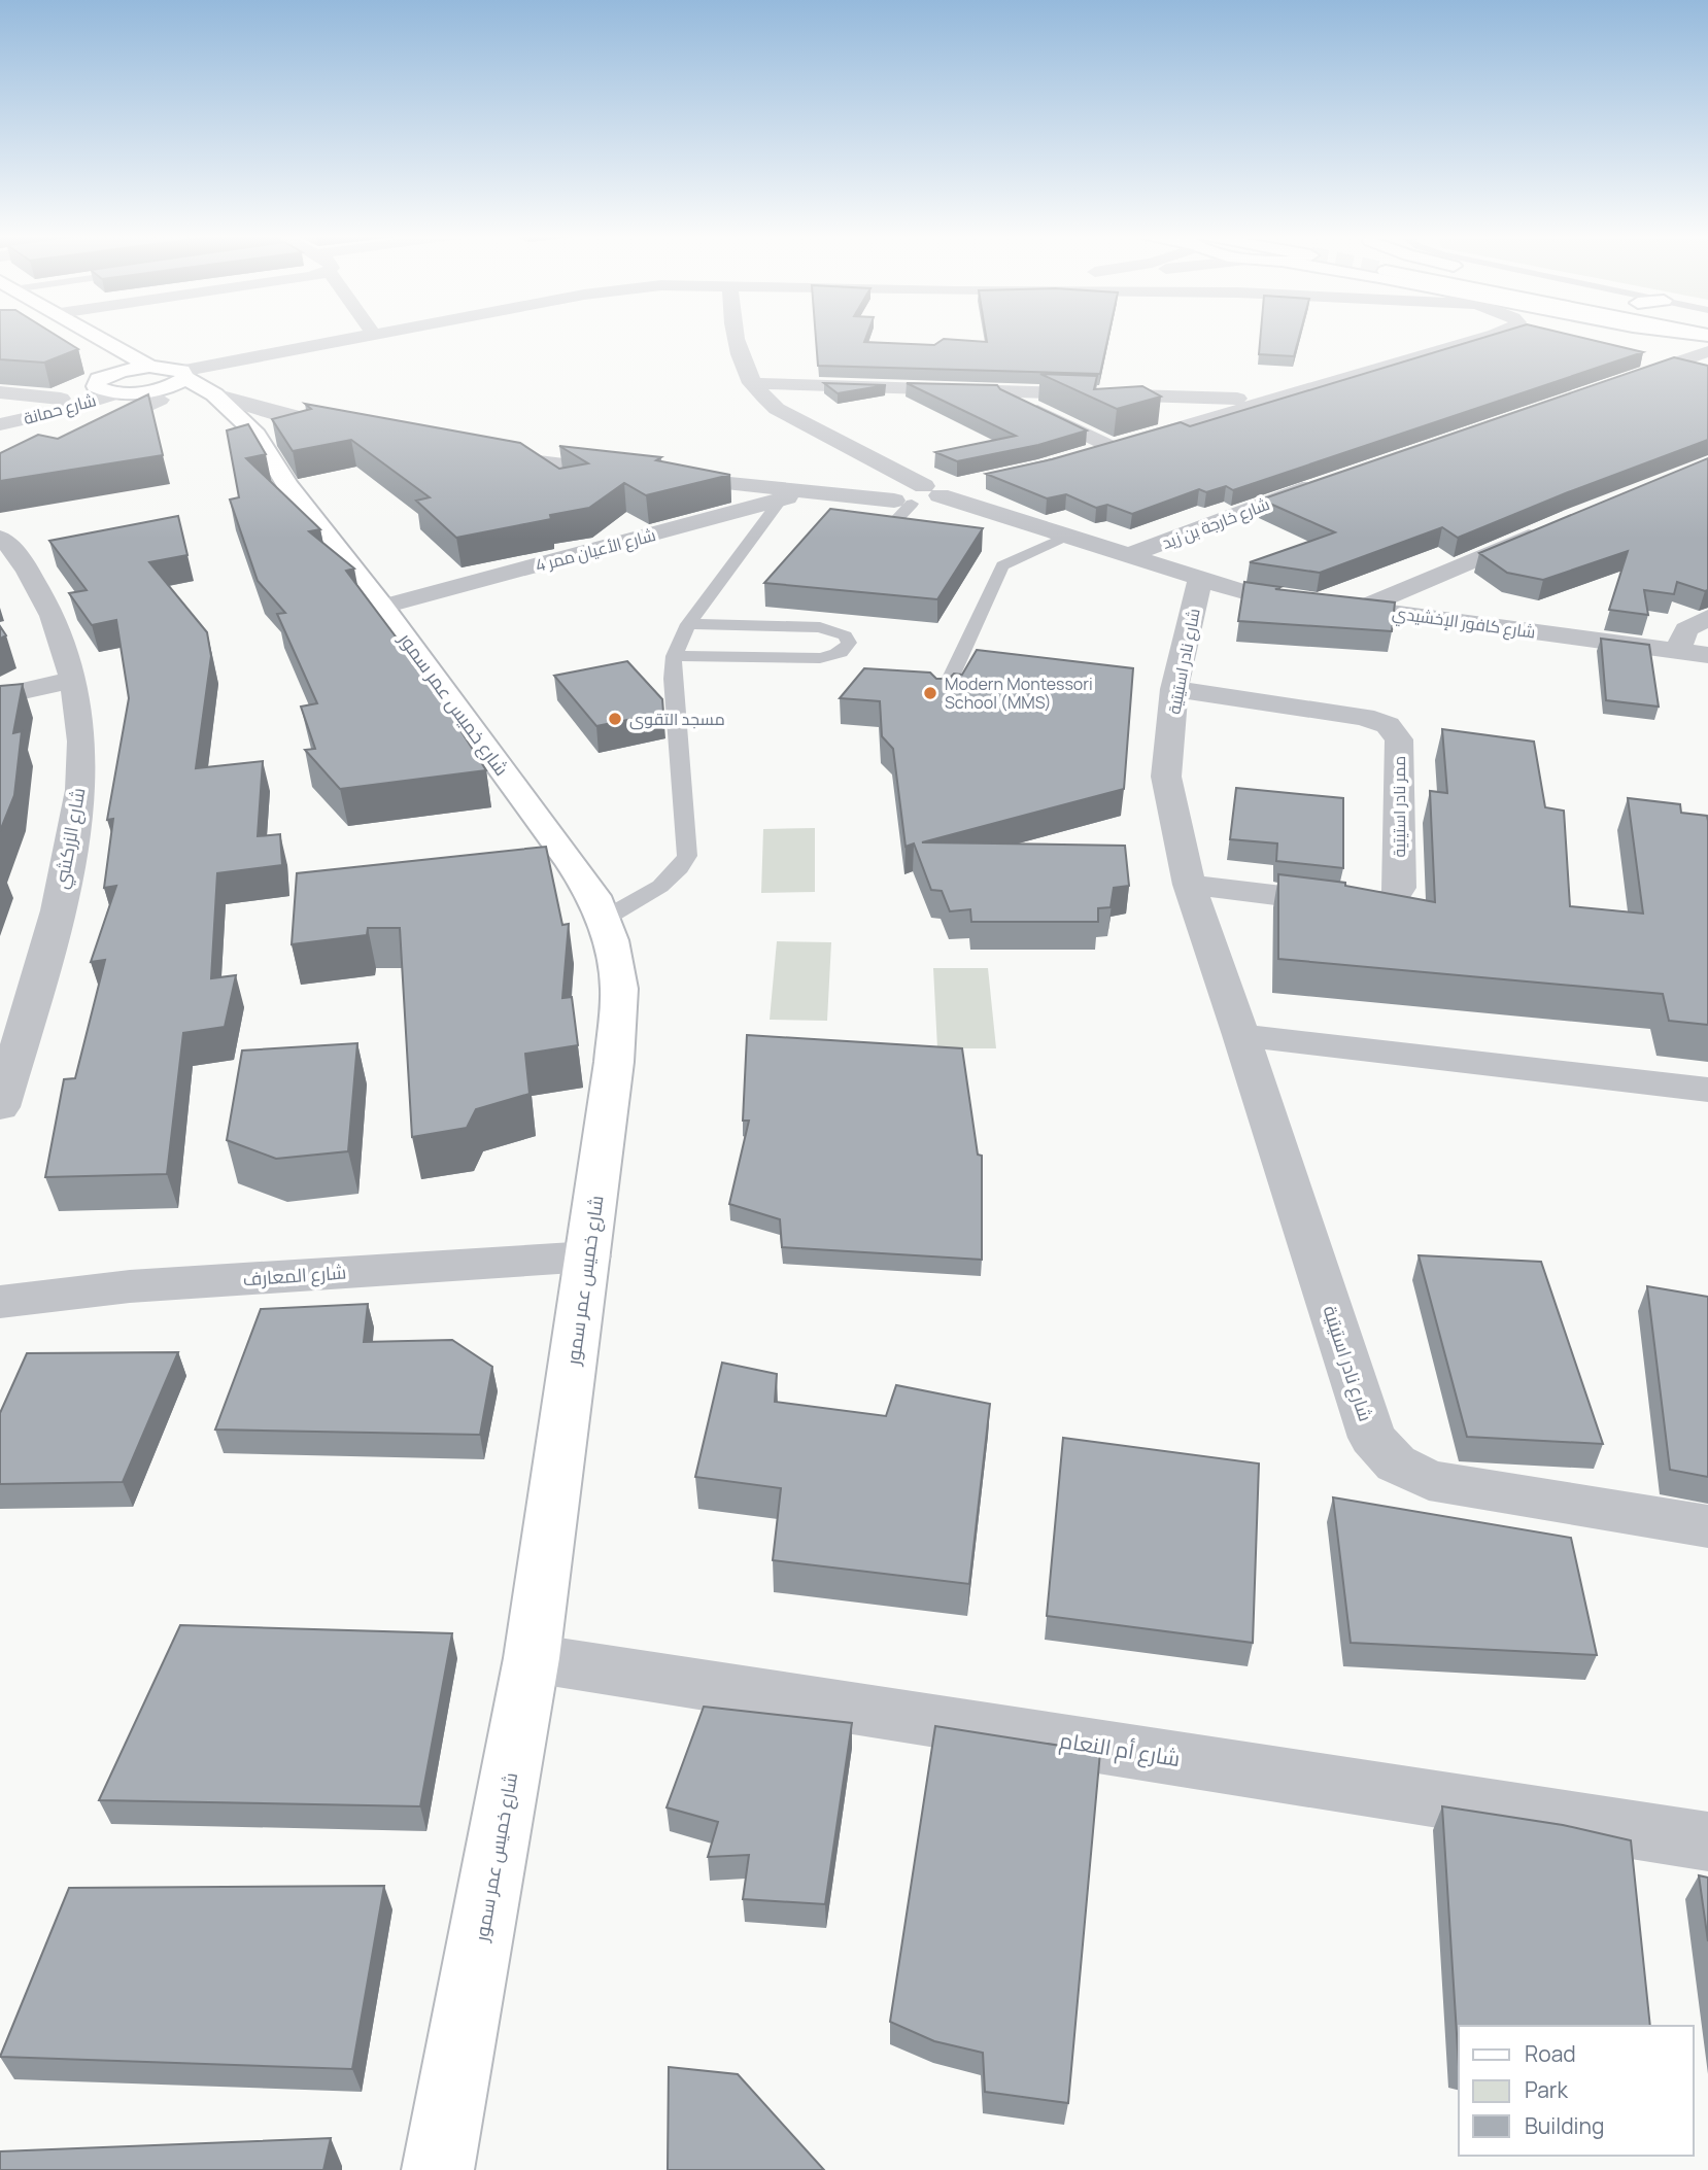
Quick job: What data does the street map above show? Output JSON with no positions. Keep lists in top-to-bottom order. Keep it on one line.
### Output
{"streets":{"main road":["شارع خميس عمر سمور"],"street":["شارع حمانة","شارع خارجة بن زيد","شارع الأعيان ممر 4","شارع كافور الإخشيدي","شارع نادر استيتية","ممر نادر استيتية","شارع الزركشي","شارع المعارف","شارع أم النعام"]},"crossings":[["شارع خارجة بن زيد","شارع كافور الإخشيدي"],["شارع الأعيان ممر 4","شارع خميس عمر سمور"],["شارع كافور الإخشيدي","شارع نادر استيتية"],["شارع نادر استيتية","ممر نادر استيتية"],["شارع خميس عمر سمور","شارع المعارف"],["شارع خميس عمر سمور","شارع أم النعام"]],"places":["Modern Montessori School (MMS)","مسجد التقوى"],"legend":["Road","Park","Building"]}
